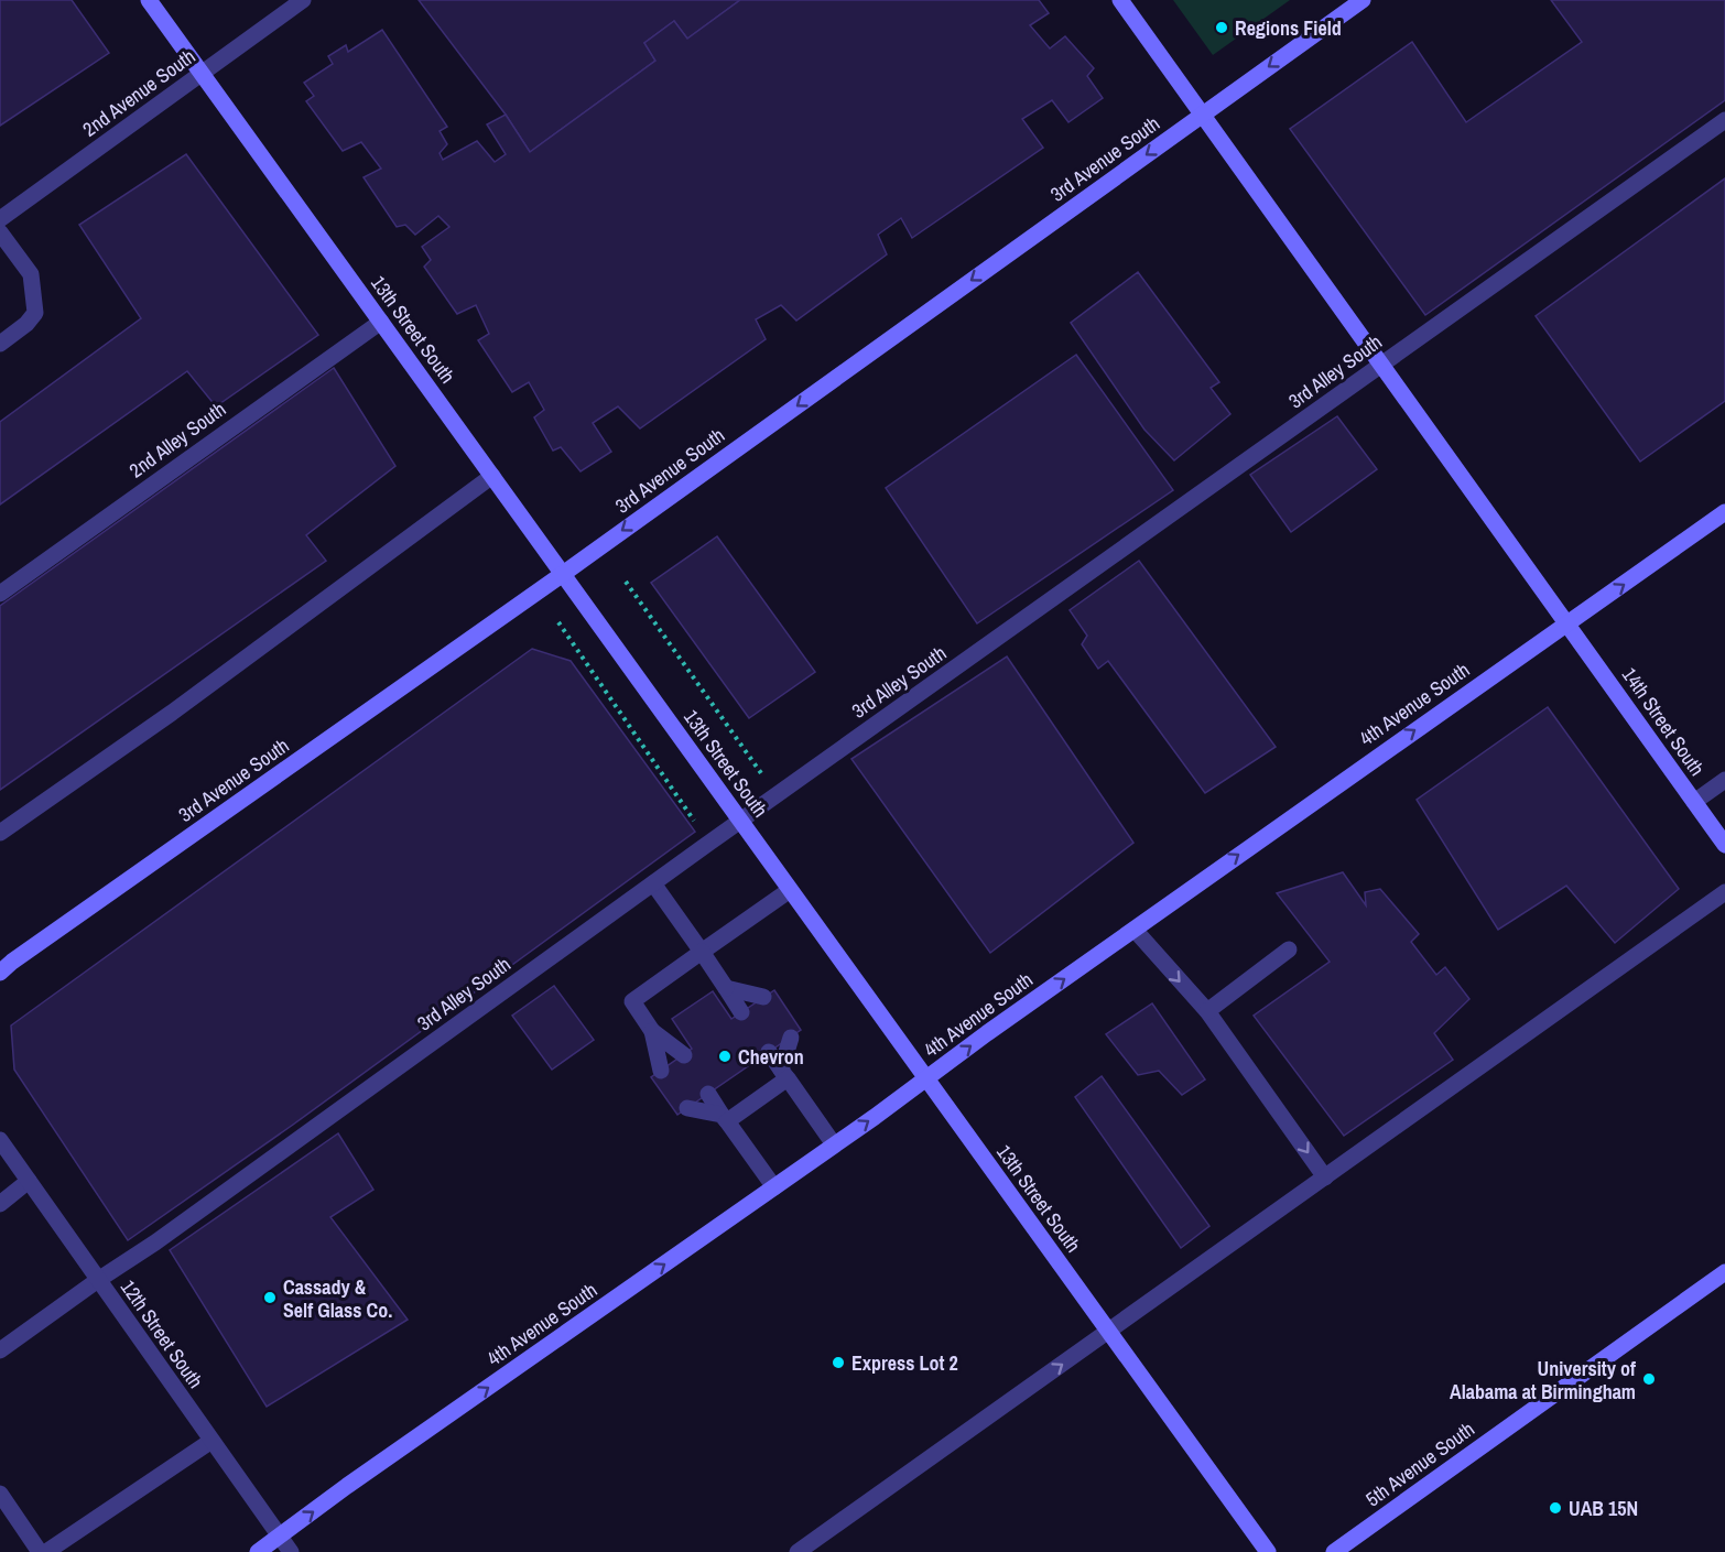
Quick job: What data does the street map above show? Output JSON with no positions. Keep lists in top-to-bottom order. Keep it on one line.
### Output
{"streets":{"street":["2nd Avenue South","3rd Avenue South","13th Street South","3rd Alley South","2nd Alley South","4th Avenue South","14th Street South","12th Street South","5th Avenue South"]},"crossings":[["2nd Avenue South","13th Street South"],["3rd Avenue South","13th Street South"],["3rd Avenue South","14th Street South"],["13th Street South","3rd Alley South"],["13th Street South","2nd Alley South"],["13th Street South","4th Avenue South"],["3rd Alley South","14th Street South"],["3rd Alley South","12th Street South"],["4th Avenue South","14th Street South"],["4th Avenue South","12th Street South"]],"one_way":["3rd Avenue South","4th Avenue South"],"places":["Regions Field","Chevron","Cassady & Self Glass Co.","Express Lot 2","University of Alabama at Birmingham","UAB 15N"]}
